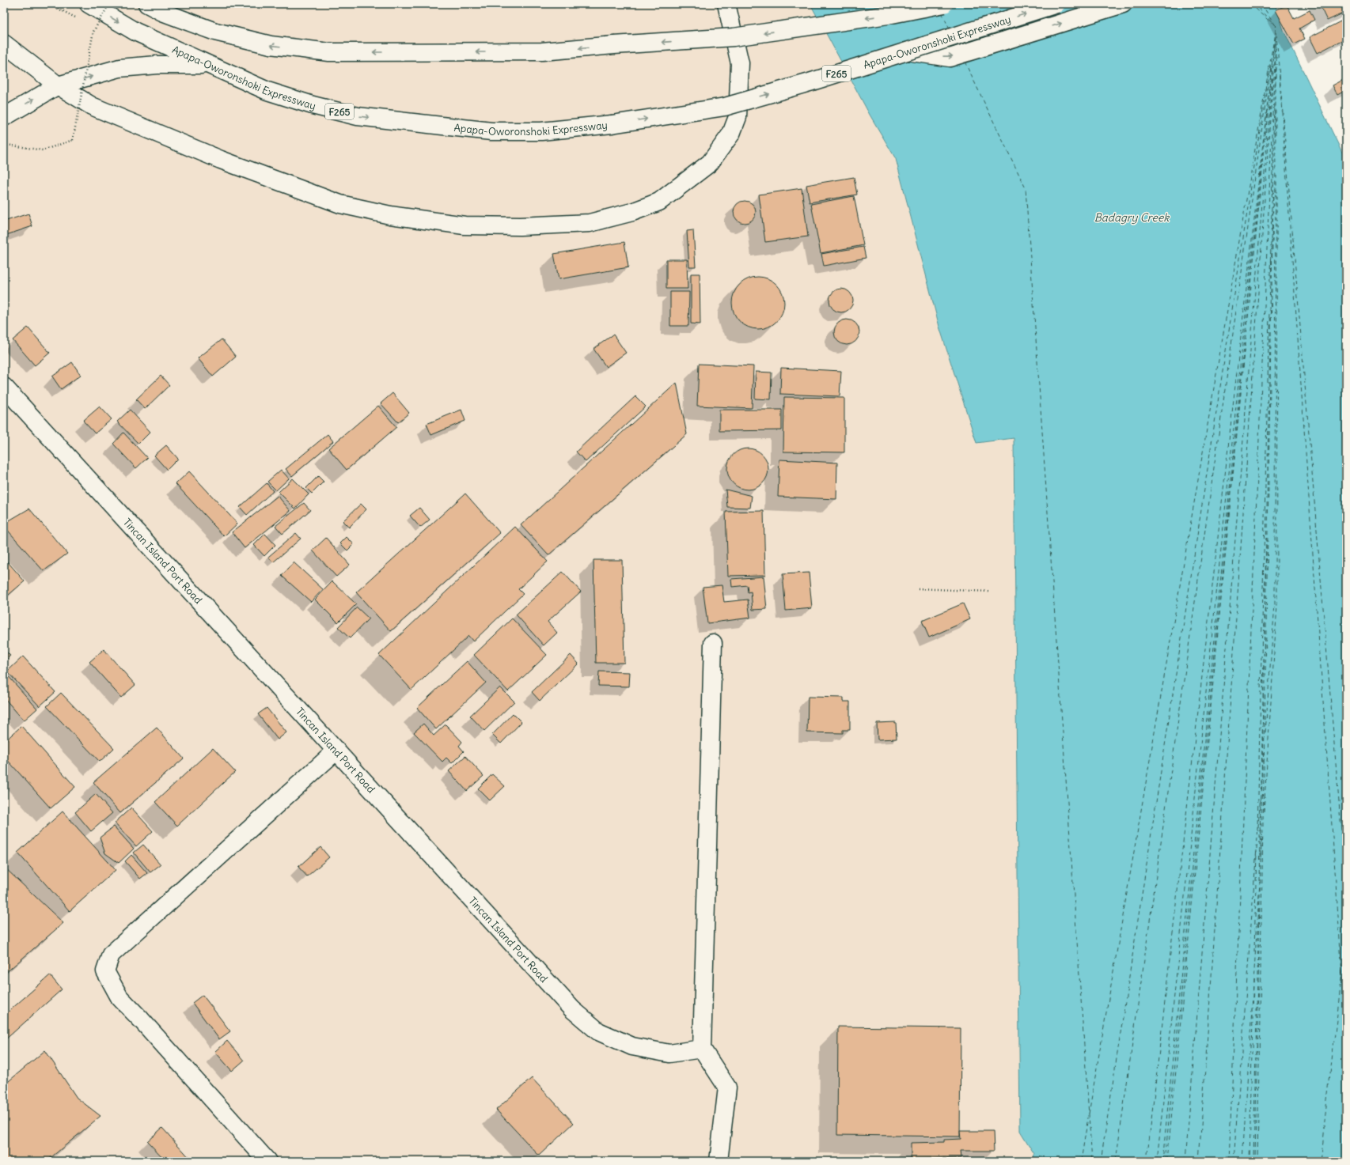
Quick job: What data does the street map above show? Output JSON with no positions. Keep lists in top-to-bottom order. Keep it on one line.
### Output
{"streets":{"main road":["Apapa-Oworonshoki Expressway","F265","Tincan Island Port Road"]},"water":["Badagry Creek"]}
